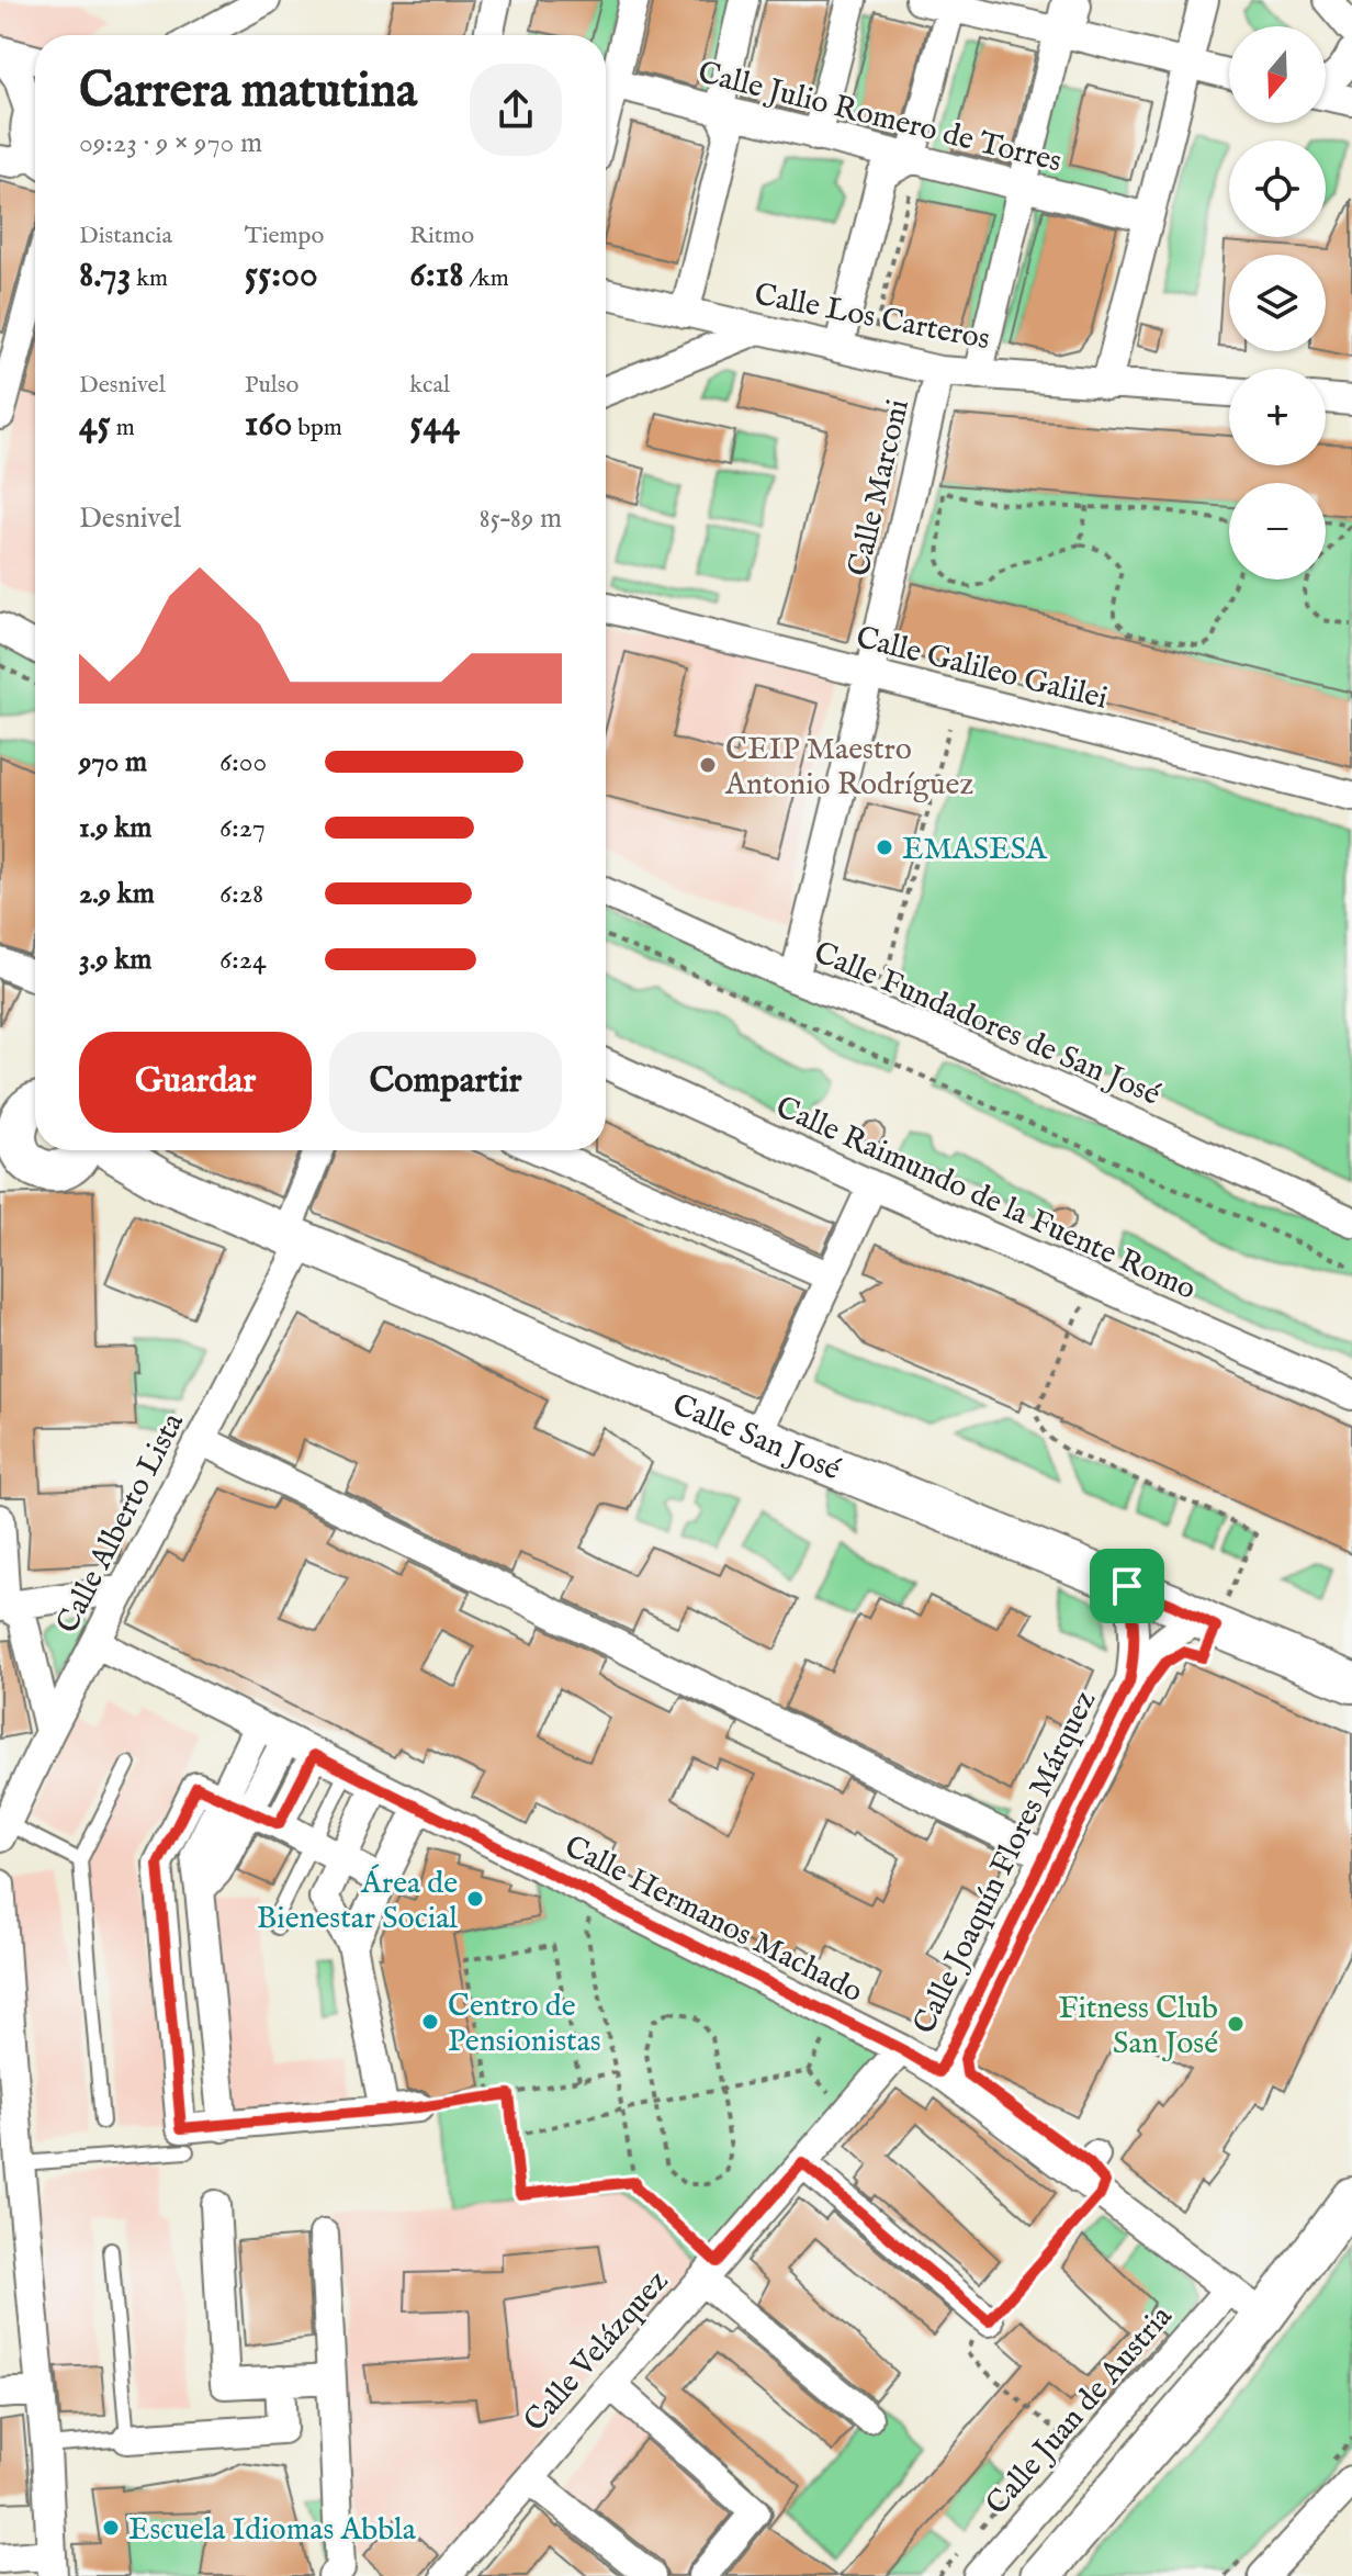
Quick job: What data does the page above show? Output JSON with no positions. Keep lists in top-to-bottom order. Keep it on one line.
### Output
{"streets":{"main road":["Calle San José"],"street":["Calle Julio Romero de Torres","Calle Los Carteros","Calle Marconi","Calle Galileo Galilei","Calle Fundadores de San José","Calle Raimundo de la Fuente Romo","Calle Alberto Lista","Calle Joaquín Flores Márquez","Calle Hermanos Machado","Calle Velázquez","Calle Juan de Austria"]},"crossings":[["Calle Los Carteros","Calle Marconi"],["Calle Marconi","Calle Galileo Galilei"],["Calle Marconi","Calle Fundadores de San José"],["Calle San José","Calle Alberto Lista"],["Calle San José","Calle Joaquín Flores Márquez"],["Calle Alberto Lista","Calle Hermanos Machado"],["Calle Joaquín Flores Márquez","Calle Hermanos Machado"],["Calle Hermanos Machado","Calle Velázquez"],["Calle Hermanos Machado","Calle Juan de Austria"]],"places":["CEIP Maestro Antonio Rodríguez","EMASESA","Área de Bienestar Social","Centro de Pensionistas","Fitness Club San José","Escuela Idiomas Abbla"],"north":"bottom","page":{"map_buttons":["+","−"],"heading":["Carrera matutina","09:23 · 9 × 970 m"],"stats":[["Distancia","8.73 km"],["Tiempo","55:00"],["Ritmo","6:18 /km"],["Desnivel","45 m"],["Pulso","160 bpm"],["kcal","544"]],"chart":["Desnivel","85–89 m"],"list":[{"name":"970 m","note":"6:00"},{"name":"1.9 km","note":"6:27"},{"name":"2.9 km","note":"6:28"},{"name":"3.9 km","note":"6:24"}],"buttons":["Guardar","Compartir"]}}
